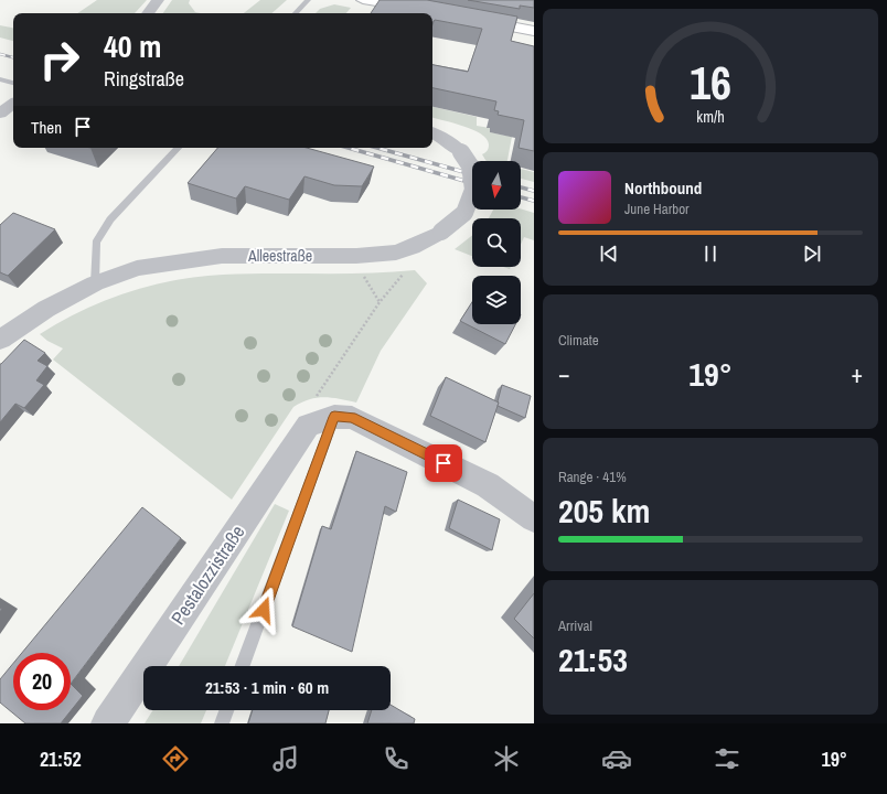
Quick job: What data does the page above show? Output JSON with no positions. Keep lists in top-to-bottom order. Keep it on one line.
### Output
{"streets":{"street":["Alleestraße","Pestalozzistraße"]},"north":"bottom","page":{"turn":["40 m","Ringstraße"],"then":"Then","song":["Northbound","June Harbor"],"tile":["Climate",["Range · 41%","205 km"],["Arrival","21:53"]],"heat":["−","19°","+"],"limit":"20","trip":"21:53 · 1 min · 60 m","tabs":["21:52","19°"],"gauge":["16","km/h"]}}
